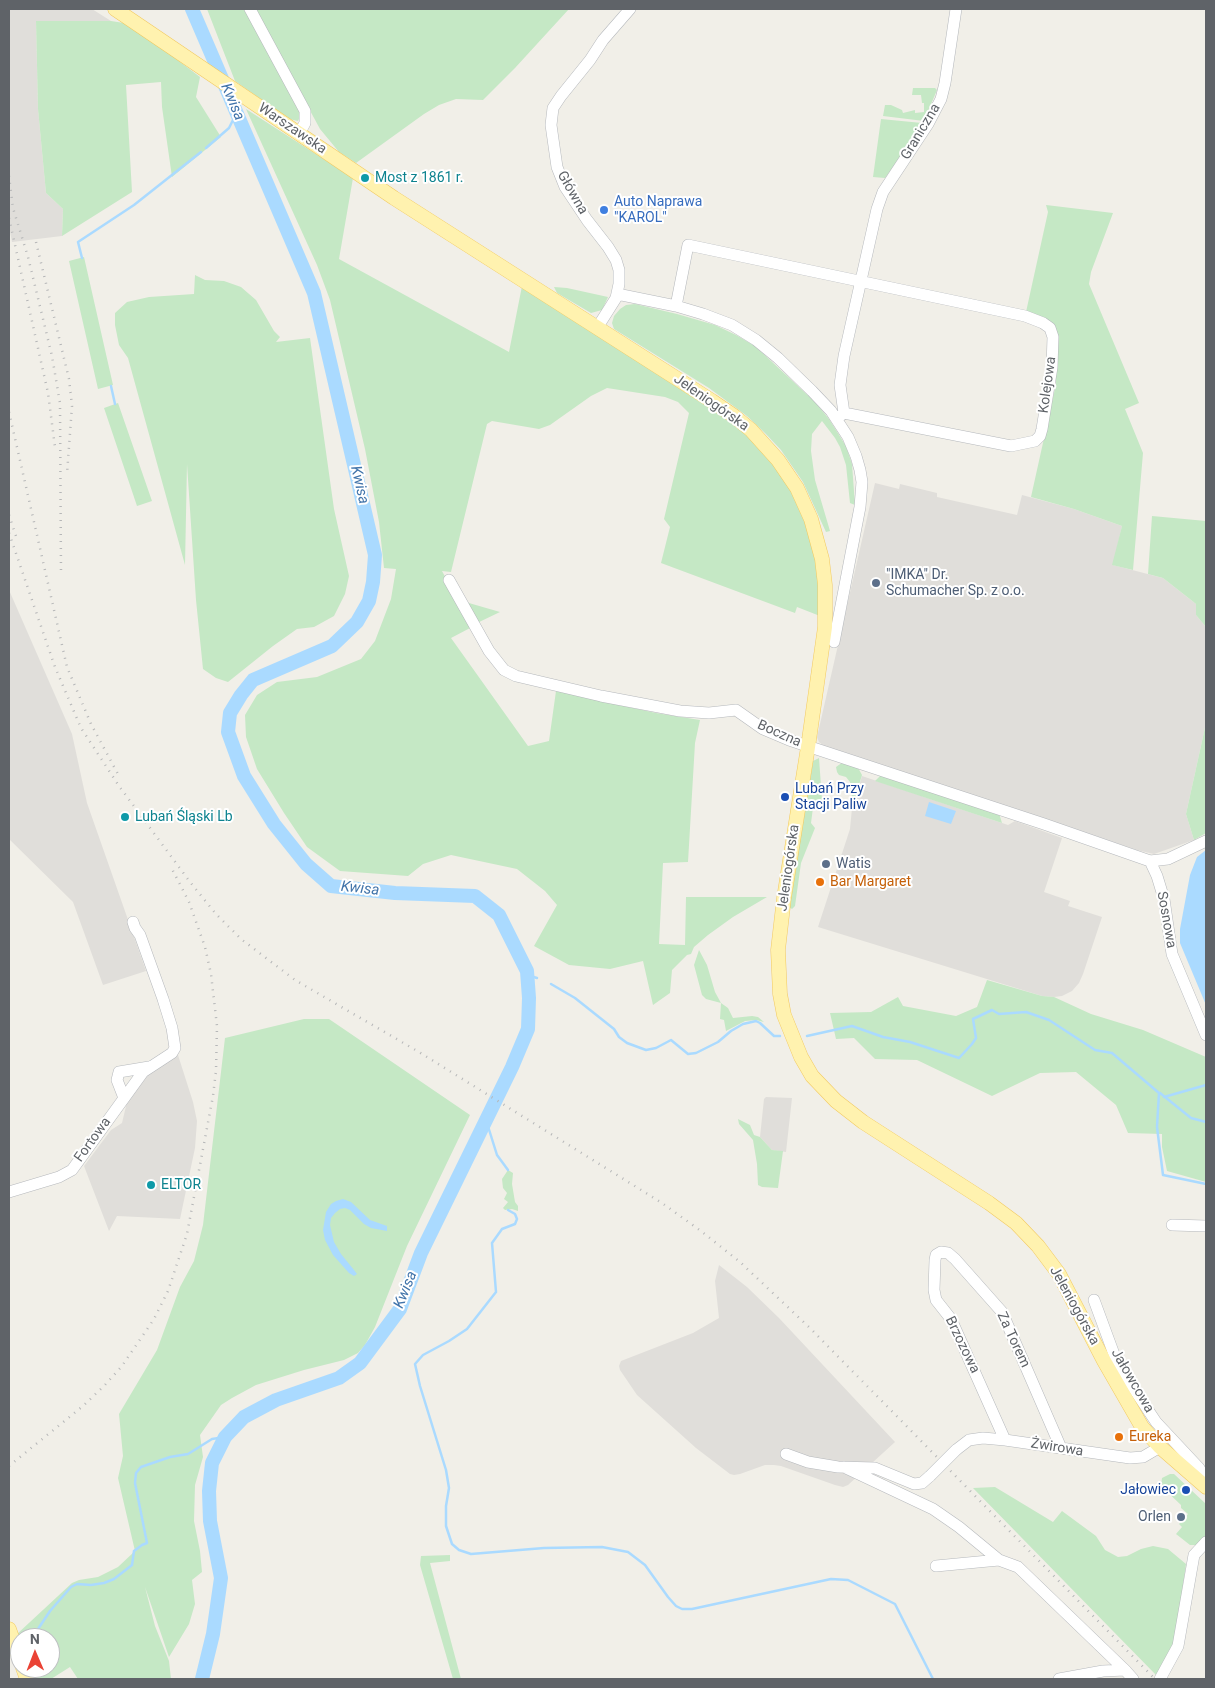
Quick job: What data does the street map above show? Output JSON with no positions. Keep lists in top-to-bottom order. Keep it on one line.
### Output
{"streets":{"main road":["Warszawska","Jeleniogórska"],"street":["Graniczna","Główna","Kolejowa","Boczna","Sosnowa","Fortowa","Za Torem","Brzozowa","Jałowcowa","Żwirowa"]},"crossings":[["Warszawska","Jeleniogórska"],["Graniczna","Kolejowa"],["Główna","Jeleniogórska"],["Jeleniogórska","Boczna"],["Jeleniogórska","Jałowcowa"],["Jeleniogórska","Żwirowa"],["Boczna","Sosnowa"],["Za Torem","Brzozowa"],["Za Torem","Żwirowa"],["Brzozowa","Żwirowa"]],"water":["Kwisa"],"places":["Most z 1861 r.","Auto Naprawa \"KAROL\"","\"IMKA\" Dr. Schumacher Sp. z o.o.","Lubań Przy Stacji Paliw","Lubań Śląski Lb","Watis","Bar Margaret","ELTOR","Eureka","Jałowiec","Orlen"],"north":"top"}
